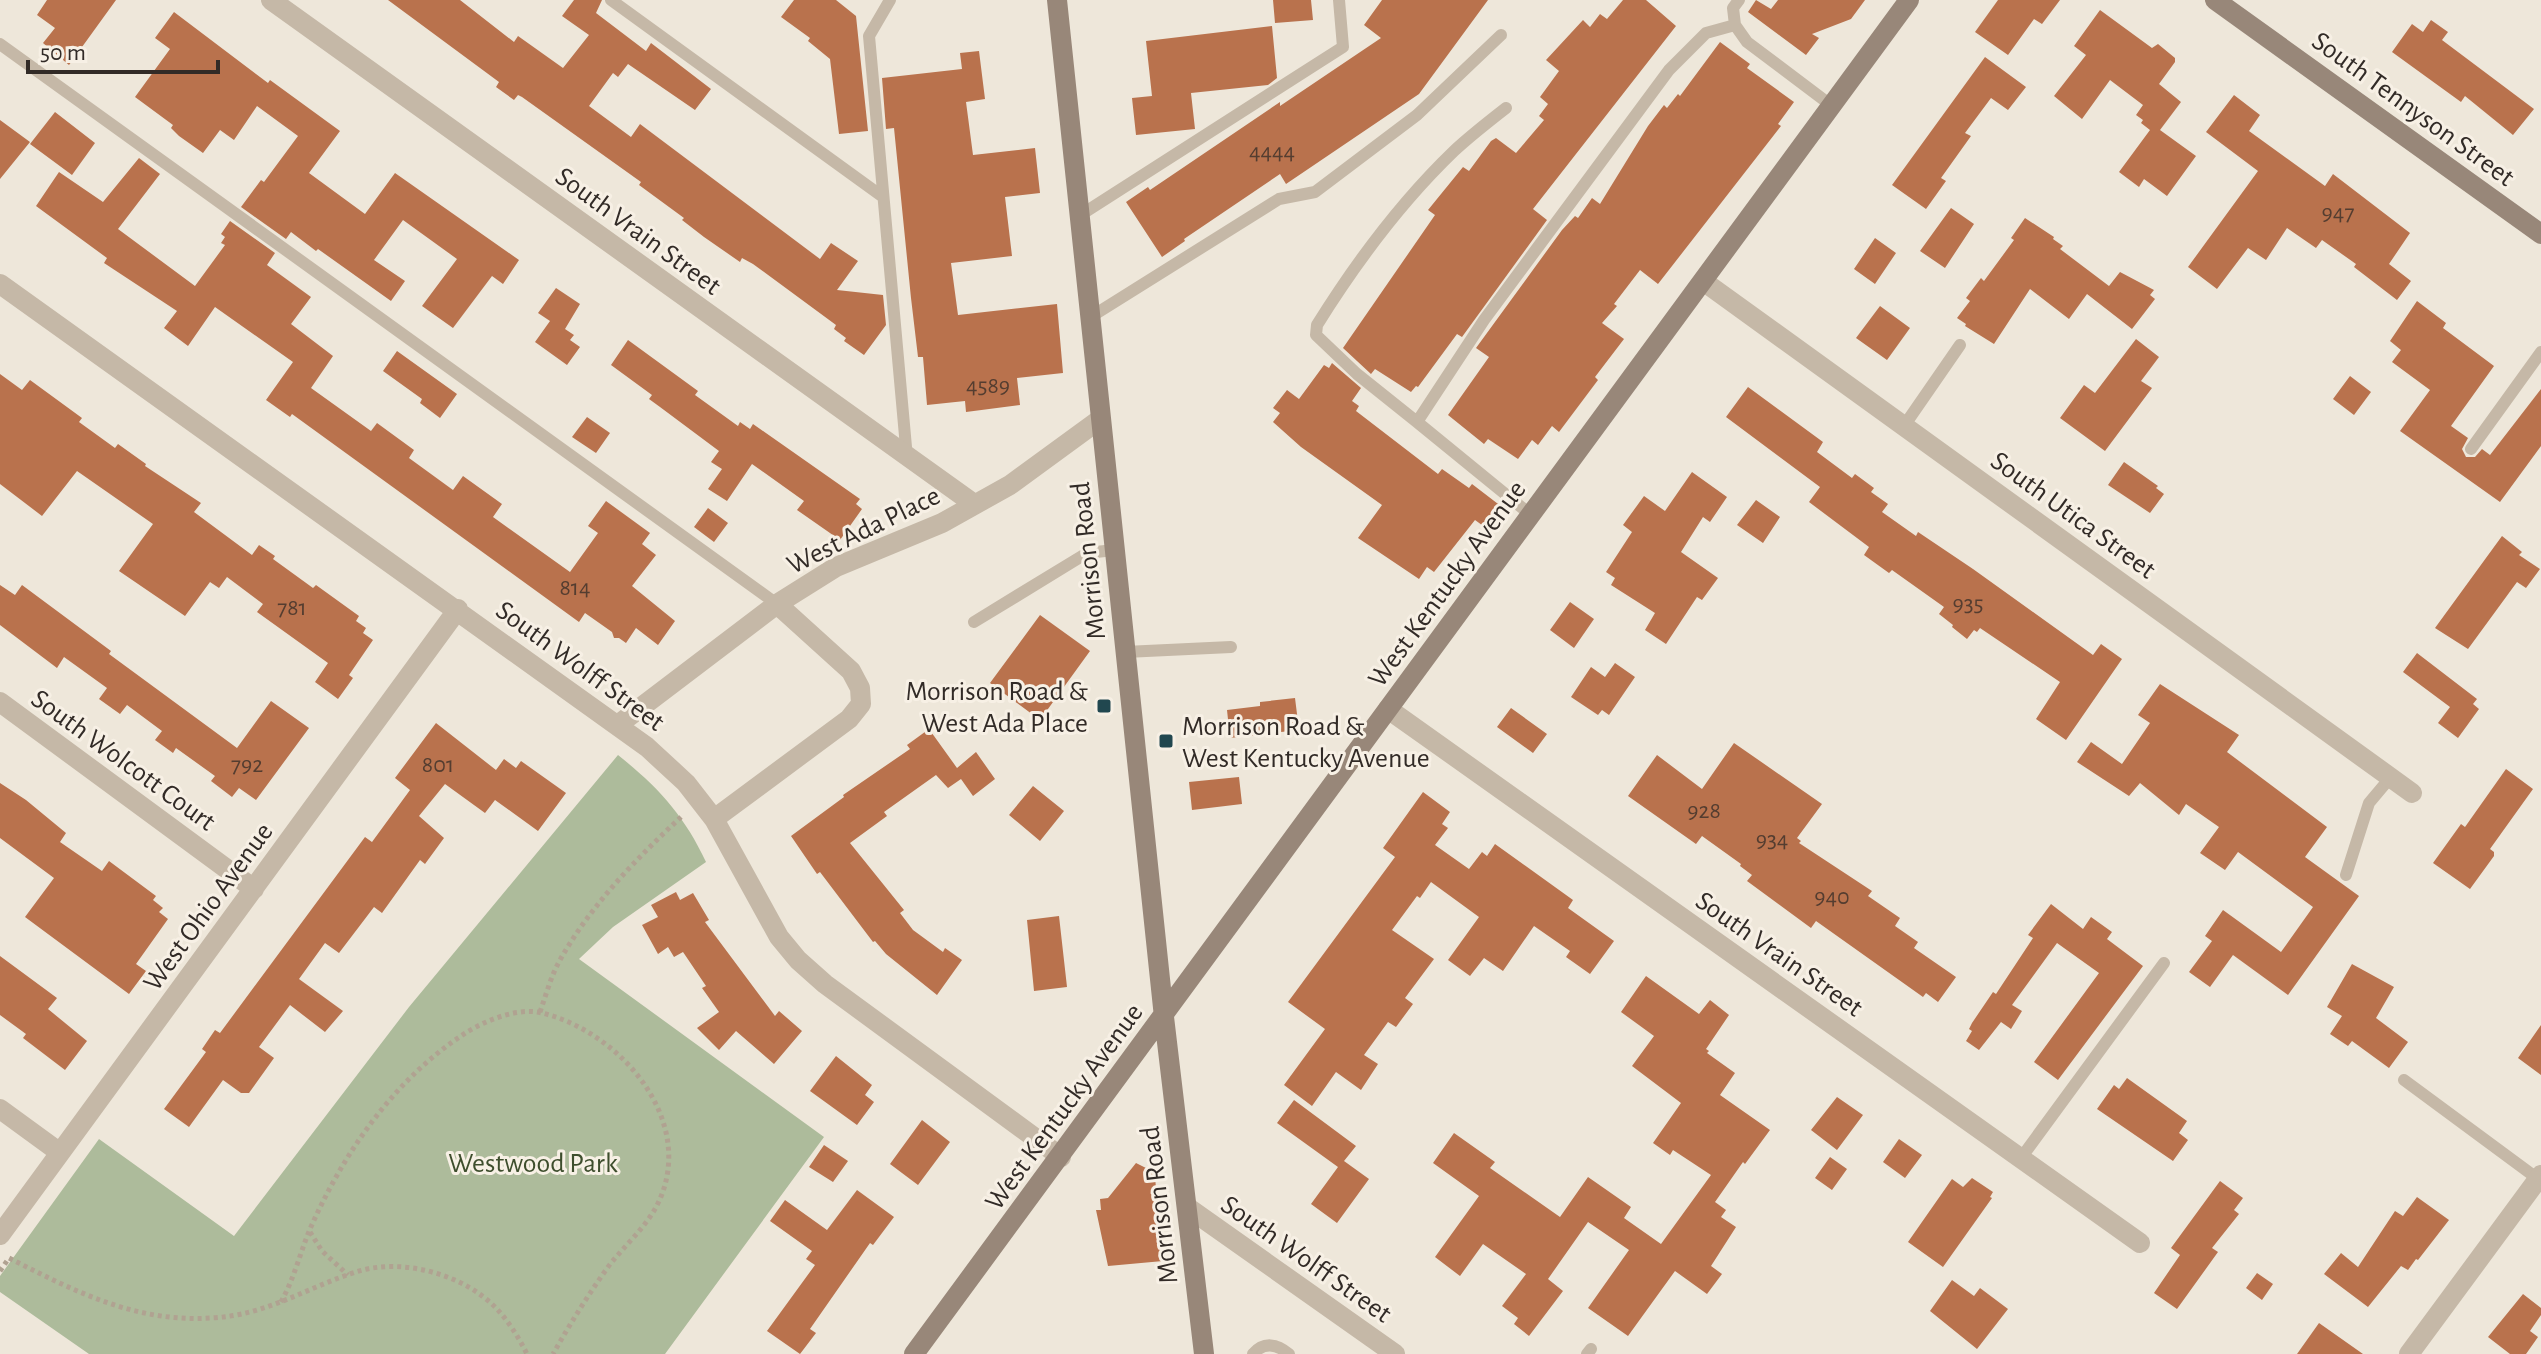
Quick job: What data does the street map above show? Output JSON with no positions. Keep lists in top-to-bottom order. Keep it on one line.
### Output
{"streets":{"street":["South Tennyson Street","South Vrain Street","South Utica Street","West Ada Place","Morrison Road","West Kentucky Avenue","South Wolff Street","South Wolcott Court","West Ohio Avenue"]},"crossings":[["South Vrain Street","West Ada Place"],["South Vrain Street","West Kentucky Avenue"],["South Utica Street","West Kentucky Avenue"],["West Ada Place","Morrison Road"],["West Ada Place","South Wolff Street"],["Morrison Road","West Kentucky Avenue"],["Morrison Road","South Wolff Street"],["West Kentucky Avenue","South Wolff Street"],["South Wolff Street","West Ohio Avenue"],["South Wolcott Court","West Ohio Avenue"]],"parks":["Westwood Park"],"places":{"transit":["Morrison Road & West Ada Place","Morrison Road & West Kentucky Avenue"]},"house_numbers":["4444","947","4589","814","935","781","792","801","928","934","940"],"scale_bar":"50 m"}
